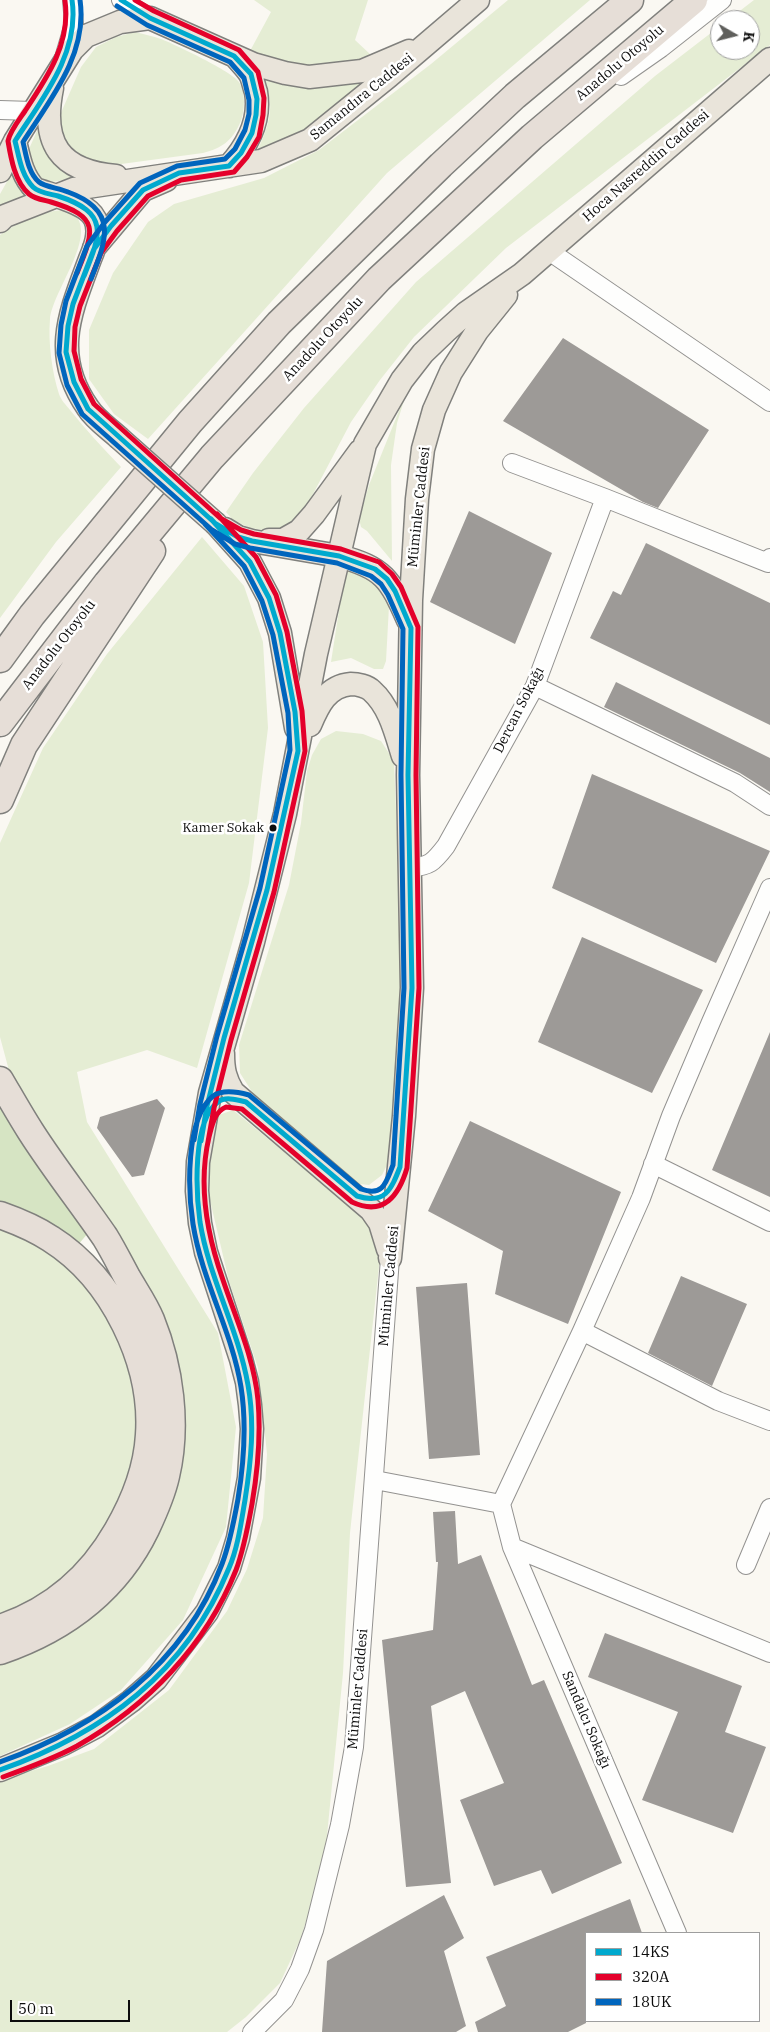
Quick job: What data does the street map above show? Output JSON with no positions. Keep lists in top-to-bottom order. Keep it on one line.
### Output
{"streets":{"highway":["Anadolu Otoyolu"],"main road":["Samandıra Caddesi","Hoca Nasreddin Caddesi","Müminler Caddesi"],"street":["Dercan Sokağı","Sandalcı Sokağı"]},"crossings":[["Hoca Nasreddin Caddesi","Müminler Caddesi"],["Müminler Caddesi","Dercan Sokağı"]],"places":["Kamer Sokak"],"lines":["transit line 14KS","transit line 320A","transit line 18UK"],"legend":["14KS","320A","18UK"],"scale_bar":"50 m","north":"right"}
